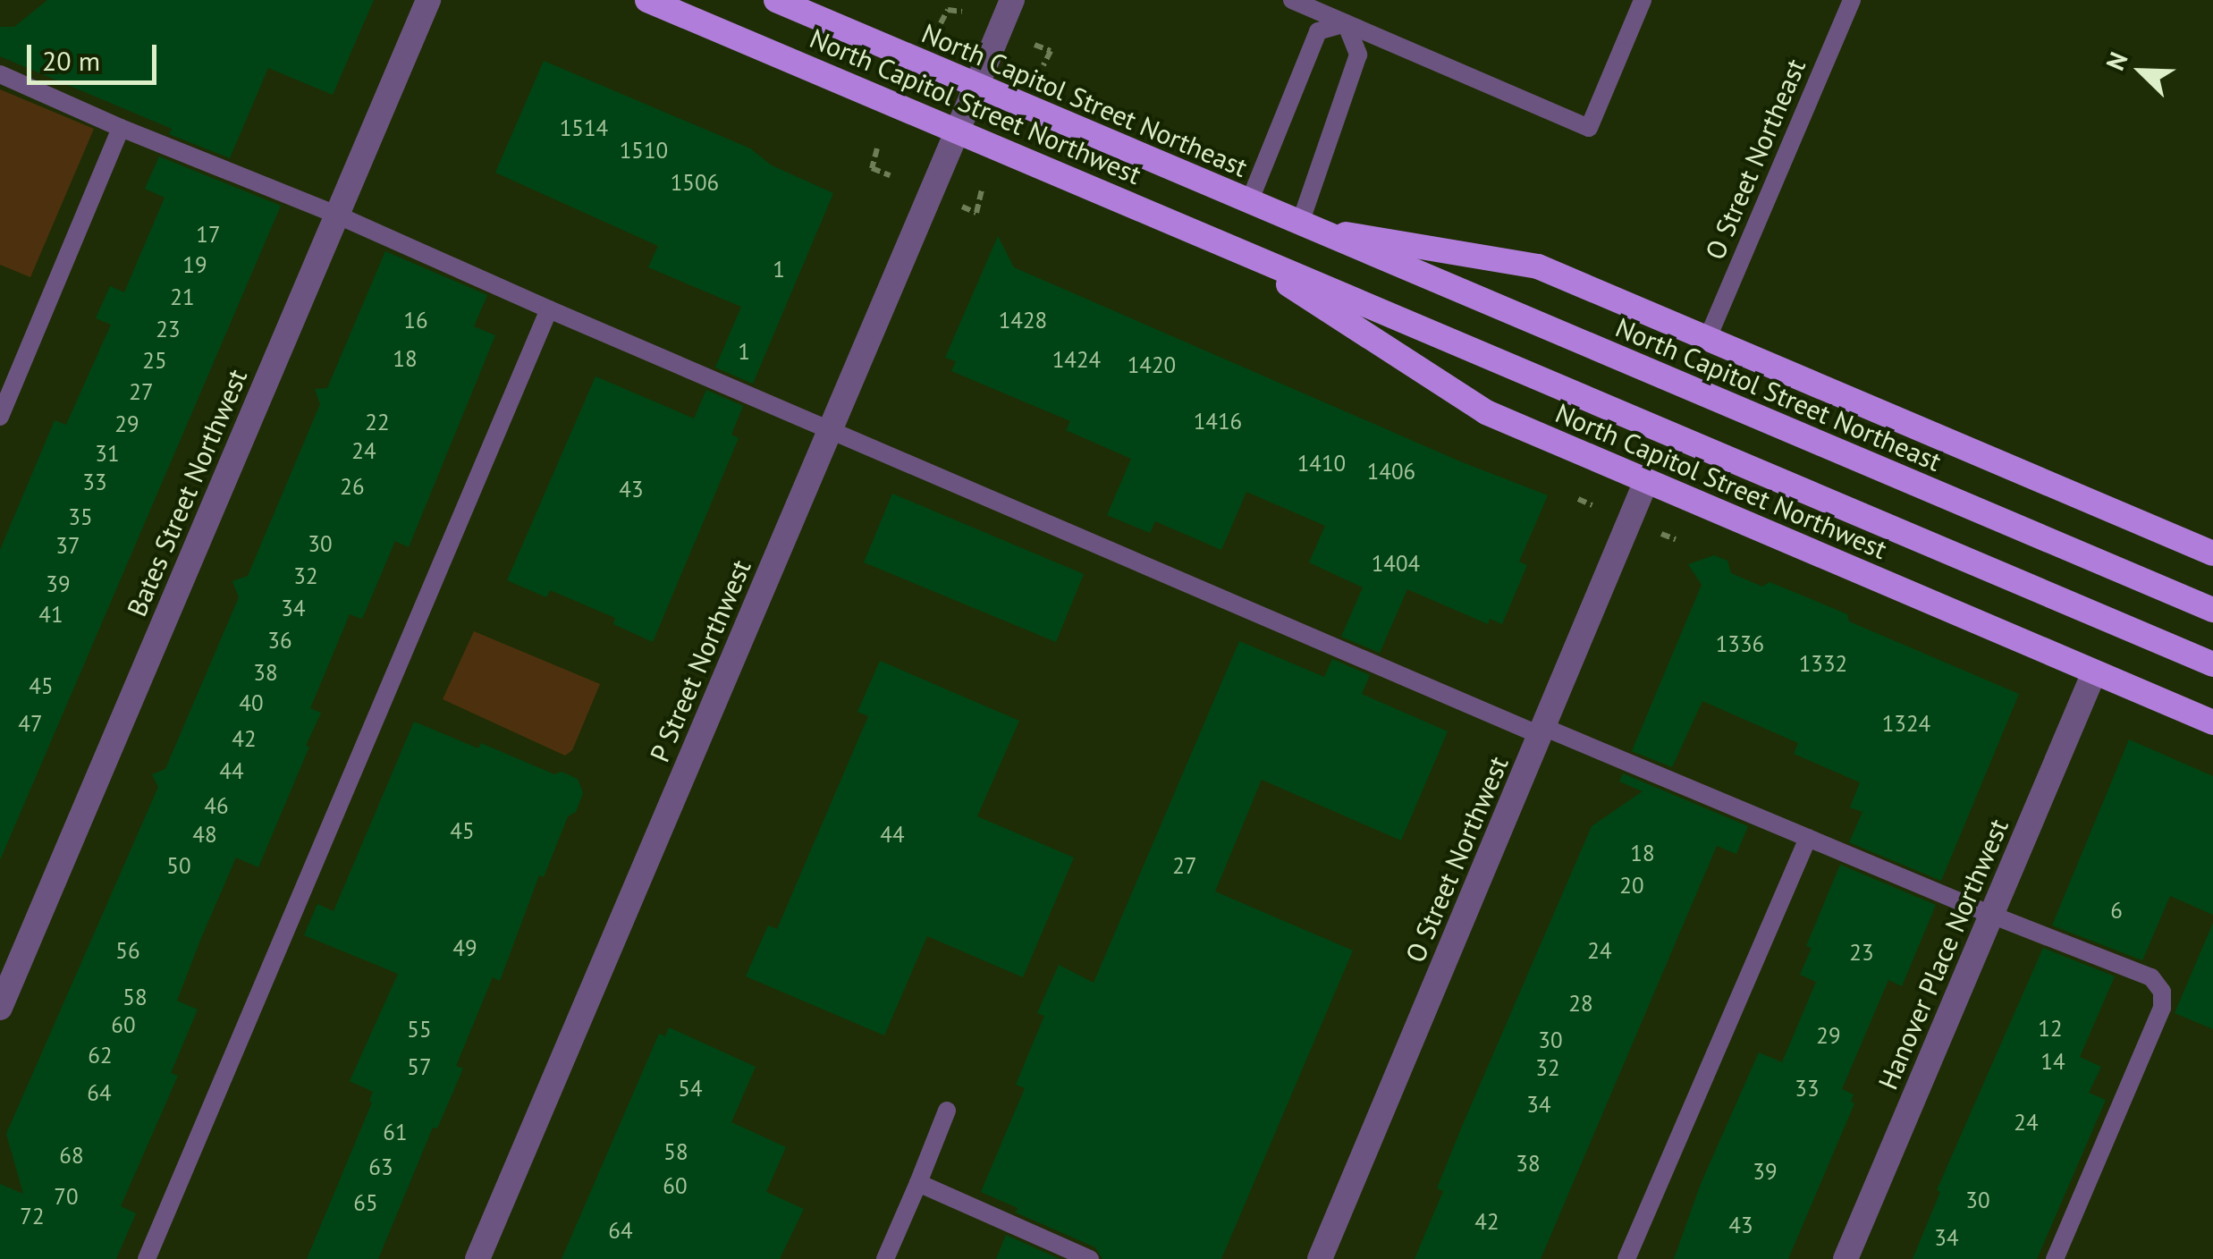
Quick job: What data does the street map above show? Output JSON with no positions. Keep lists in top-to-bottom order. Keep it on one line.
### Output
{"streets":{"main road":["North Capitol Street Northeast","North Capitol Street Northwest"],"street":["Bates Street Northwest","P Street Northwest","O Street Northwest","Hanover Place Northwest"],"lane":["O Street Northeast"]},"crossings":[["North Capitol Street Northeast","O Street Northeast"],["North Capitol Street Northeast","P Street Northwest"],["North Capitol Street Northwest","P Street Northwest"],["North Capitol Street Northwest","O Street Northwest"],["North Capitol Street Northwest","Hanover Place Northwest"]],"house_numbers":["1514","1510","1506","17","19","1","21","16","1428","23","1","18","1424","25","1420","27","1416","22","29","24","31","1410","1406","33","26","43","35","30","37","1404","32","39","34","41","36","1336","1332","38","45","40","47","1324","42","44","46","45","48","44","18","50","27","20","6","49","56","24","23","58","28","60","12","55","29","30","62","14","57","32","54","33","64","34","24","61","58","68","38","63","39","60","70","30","65","72","42","43","64","34"],"scale_bar":"20 m","north":"top left"}
